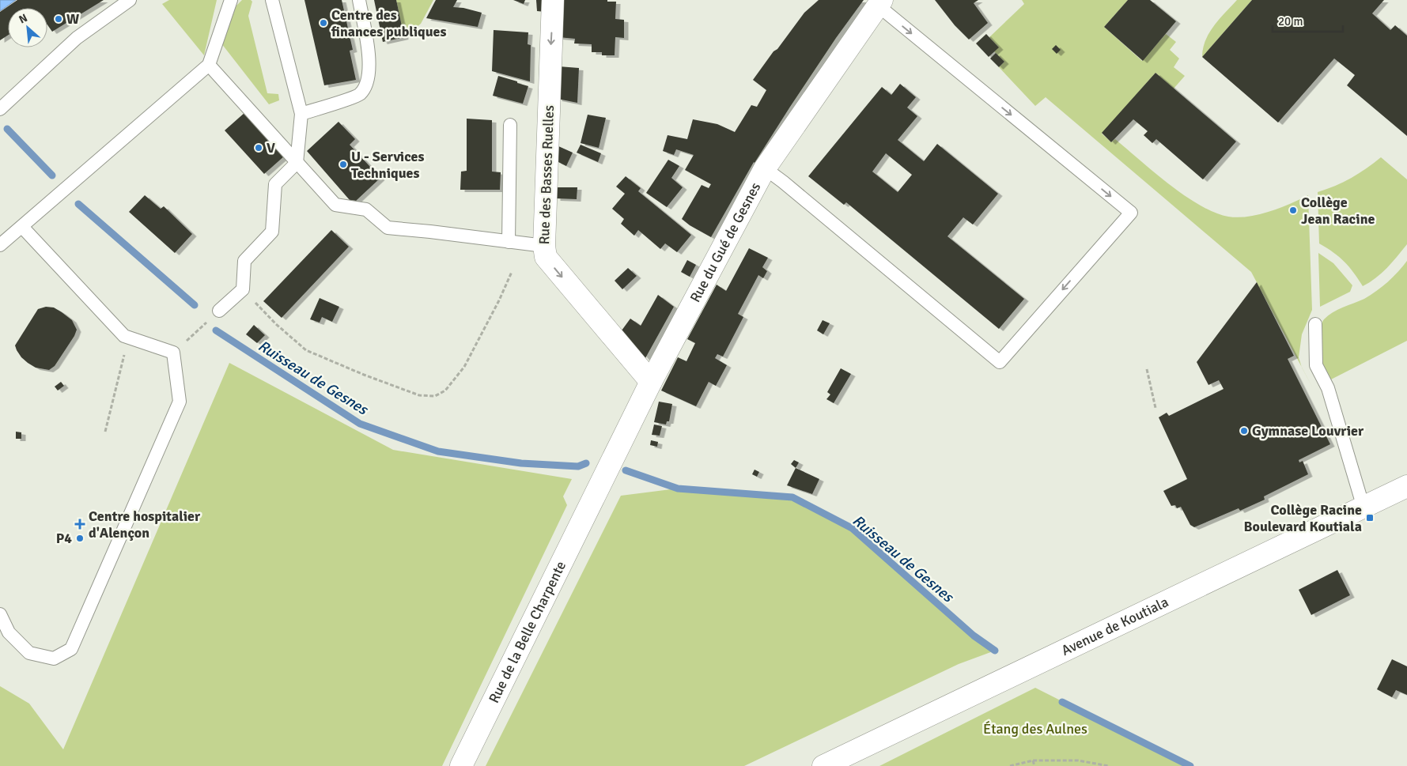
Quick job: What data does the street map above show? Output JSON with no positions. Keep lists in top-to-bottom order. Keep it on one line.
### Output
{"streets":{"street":["Rue des Basses Ruelles","Rue du Gué de Gesnes","Avenue de Koutiala","Rue de la Belle Charpente"]},"crossings":[["Rue des Basses Ruelles","Rue du Gué de Gesnes"],["Rue du Gué de Gesnes","Rue de la Belle Charpente"]],"one_way":["Rue des Basses Ruelles"],"water":["Ruisseau de Gesnes"],"parks":["Étang des Aulnes"],"places":{"other":["W","Centre des finances publiques","V","U - Services Techniques","Collège Jean Racine","Gymnase Louvrier","P4"],"transit":["Collège Racine Boulevard Koutiala"],"health":["Centre hospitalier d'Alençon"]},"scale_bar":"20 m","north":"top left"}
